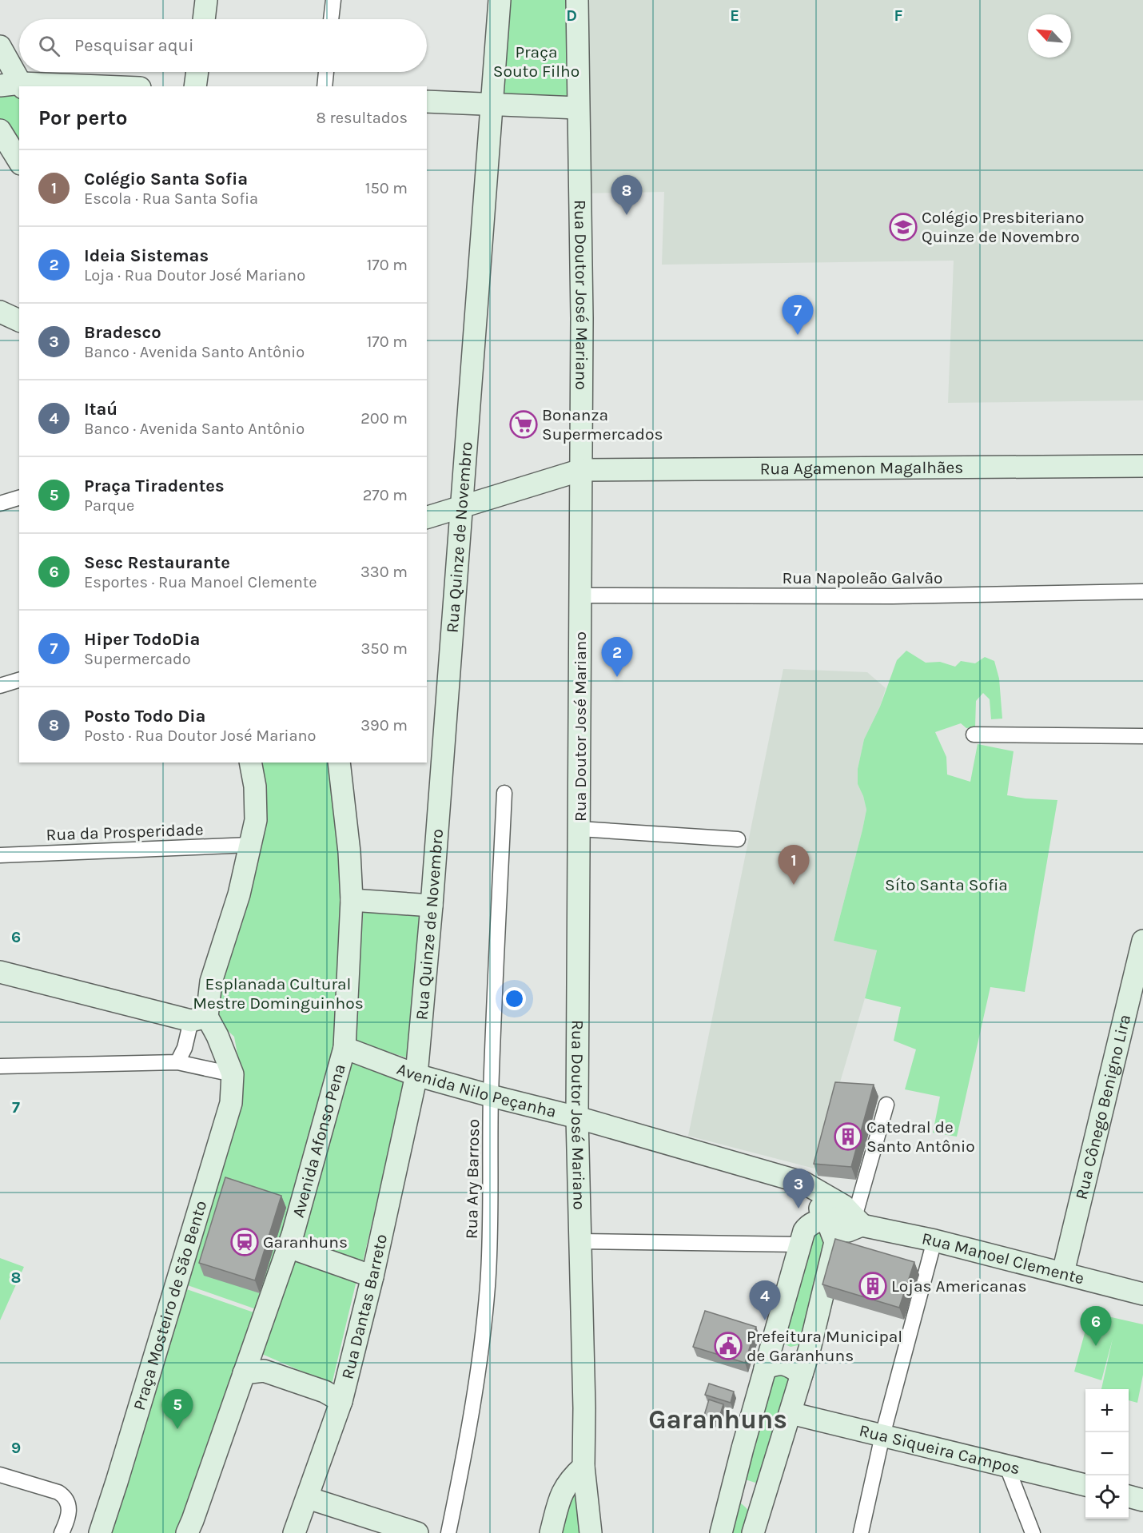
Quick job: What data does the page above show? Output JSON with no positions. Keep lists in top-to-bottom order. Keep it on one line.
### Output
{"streets":{"main road":["Rua Doutor José Mariano","Rua Agamenon Magalhães","Rua Quinze de Novembro","Avenida Nilo Peçanha","Rua Cônego Benigno Lira","Avenida Afonso Pena","Rua Manoel Clemente","Praça Mosteiro de São Bento","Rua Dantas Barreto","Rua Siqueira Campos"],"street":["Rua Napoleão Galvão","Rua da Prosperidade","Rua Ary Barroso"]},"crossings":[["Rua Doutor José Mariano","Rua Agamenon Magalhães"],["Rua Doutor José Mariano","Rua Napoleão Galvão"],["Rua Doutor José Mariano","Avenida Nilo Peçanha"],["Rua Agamenon Magalhães","Rua Quinze de Novembro"],["Rua Quinze de Novembro","Avenida Nilo Peçanha"],["Rua Quinze de Novembro","Rua Dantas Barreto"],["Avenida Nilo Peçanha","Avenida Afonso Pena"],["Avenida Nilo Peçanha","Rua Ary Barroso"],["Avenida Nilo Peçanha","Rua Manoel Clemente"],["Avenida Nilo Peçanha","Rua Dantas Barreto"],["Rua Cônego Benigno Lira","Rua Manoel Clemente"]],"districts":["Garanhuns"],"parks":["Praça Souto Filho","Síto Santa Sofia","Esplanada Cultural Mestre Dominguinhos"],"places":{"school or university":["Colégio Presbiteriano Quinze de Novembro"],"supermarket":["Bonanza Supermercados"],"building":["Catedral de Santo Antônio","Lojas Americanas"],"station":["Garanhuns"],"public building":["Prefeitura Municipal de Garanhuns"]},"north":"top left","page":{"search":"Pesquisar aqui","heading":["Por perto","8 resultados"],"list":[{"mark":"1","name":"Colégio Santa Sofia","note":"Escola · Rua Santa Sofia","value":"150 m"},{"mark":"2","name":"Ideia Sistemas","note":"Loja · Rua Doutor José Mariano","value":"170 m"},{"mark":"3","name":"Bradesco","note":"Banco · Avenida Santo Antônio","value":"170 m"},{"mark":"4","name":"Itaú","note":"Banco · Avenida Santo Antônio","value":"200 m"},{"mark":"5","name":"Praça Tiradentes","note":"Parque","value":"270 m"},{"mark":"6","name":"Sesc Restaurante","note":"Esportes · Rua Manoel Clemente","value":"330 m"},{"mark":"7","name":"Hiper TodoDia","note":"Supermercado","value":"350 m"},{"mark":"8","name":"Posto Todo Dia","note":"Posto · Rua Doutor José Mariano","value":"390 m"}],"pins":["8","7","2","1","3","4","6","5"],"map_buttons":["+","−"]},"grid":{"columns":["D","E","F"],"rows":["6","7","8","9"]}}
